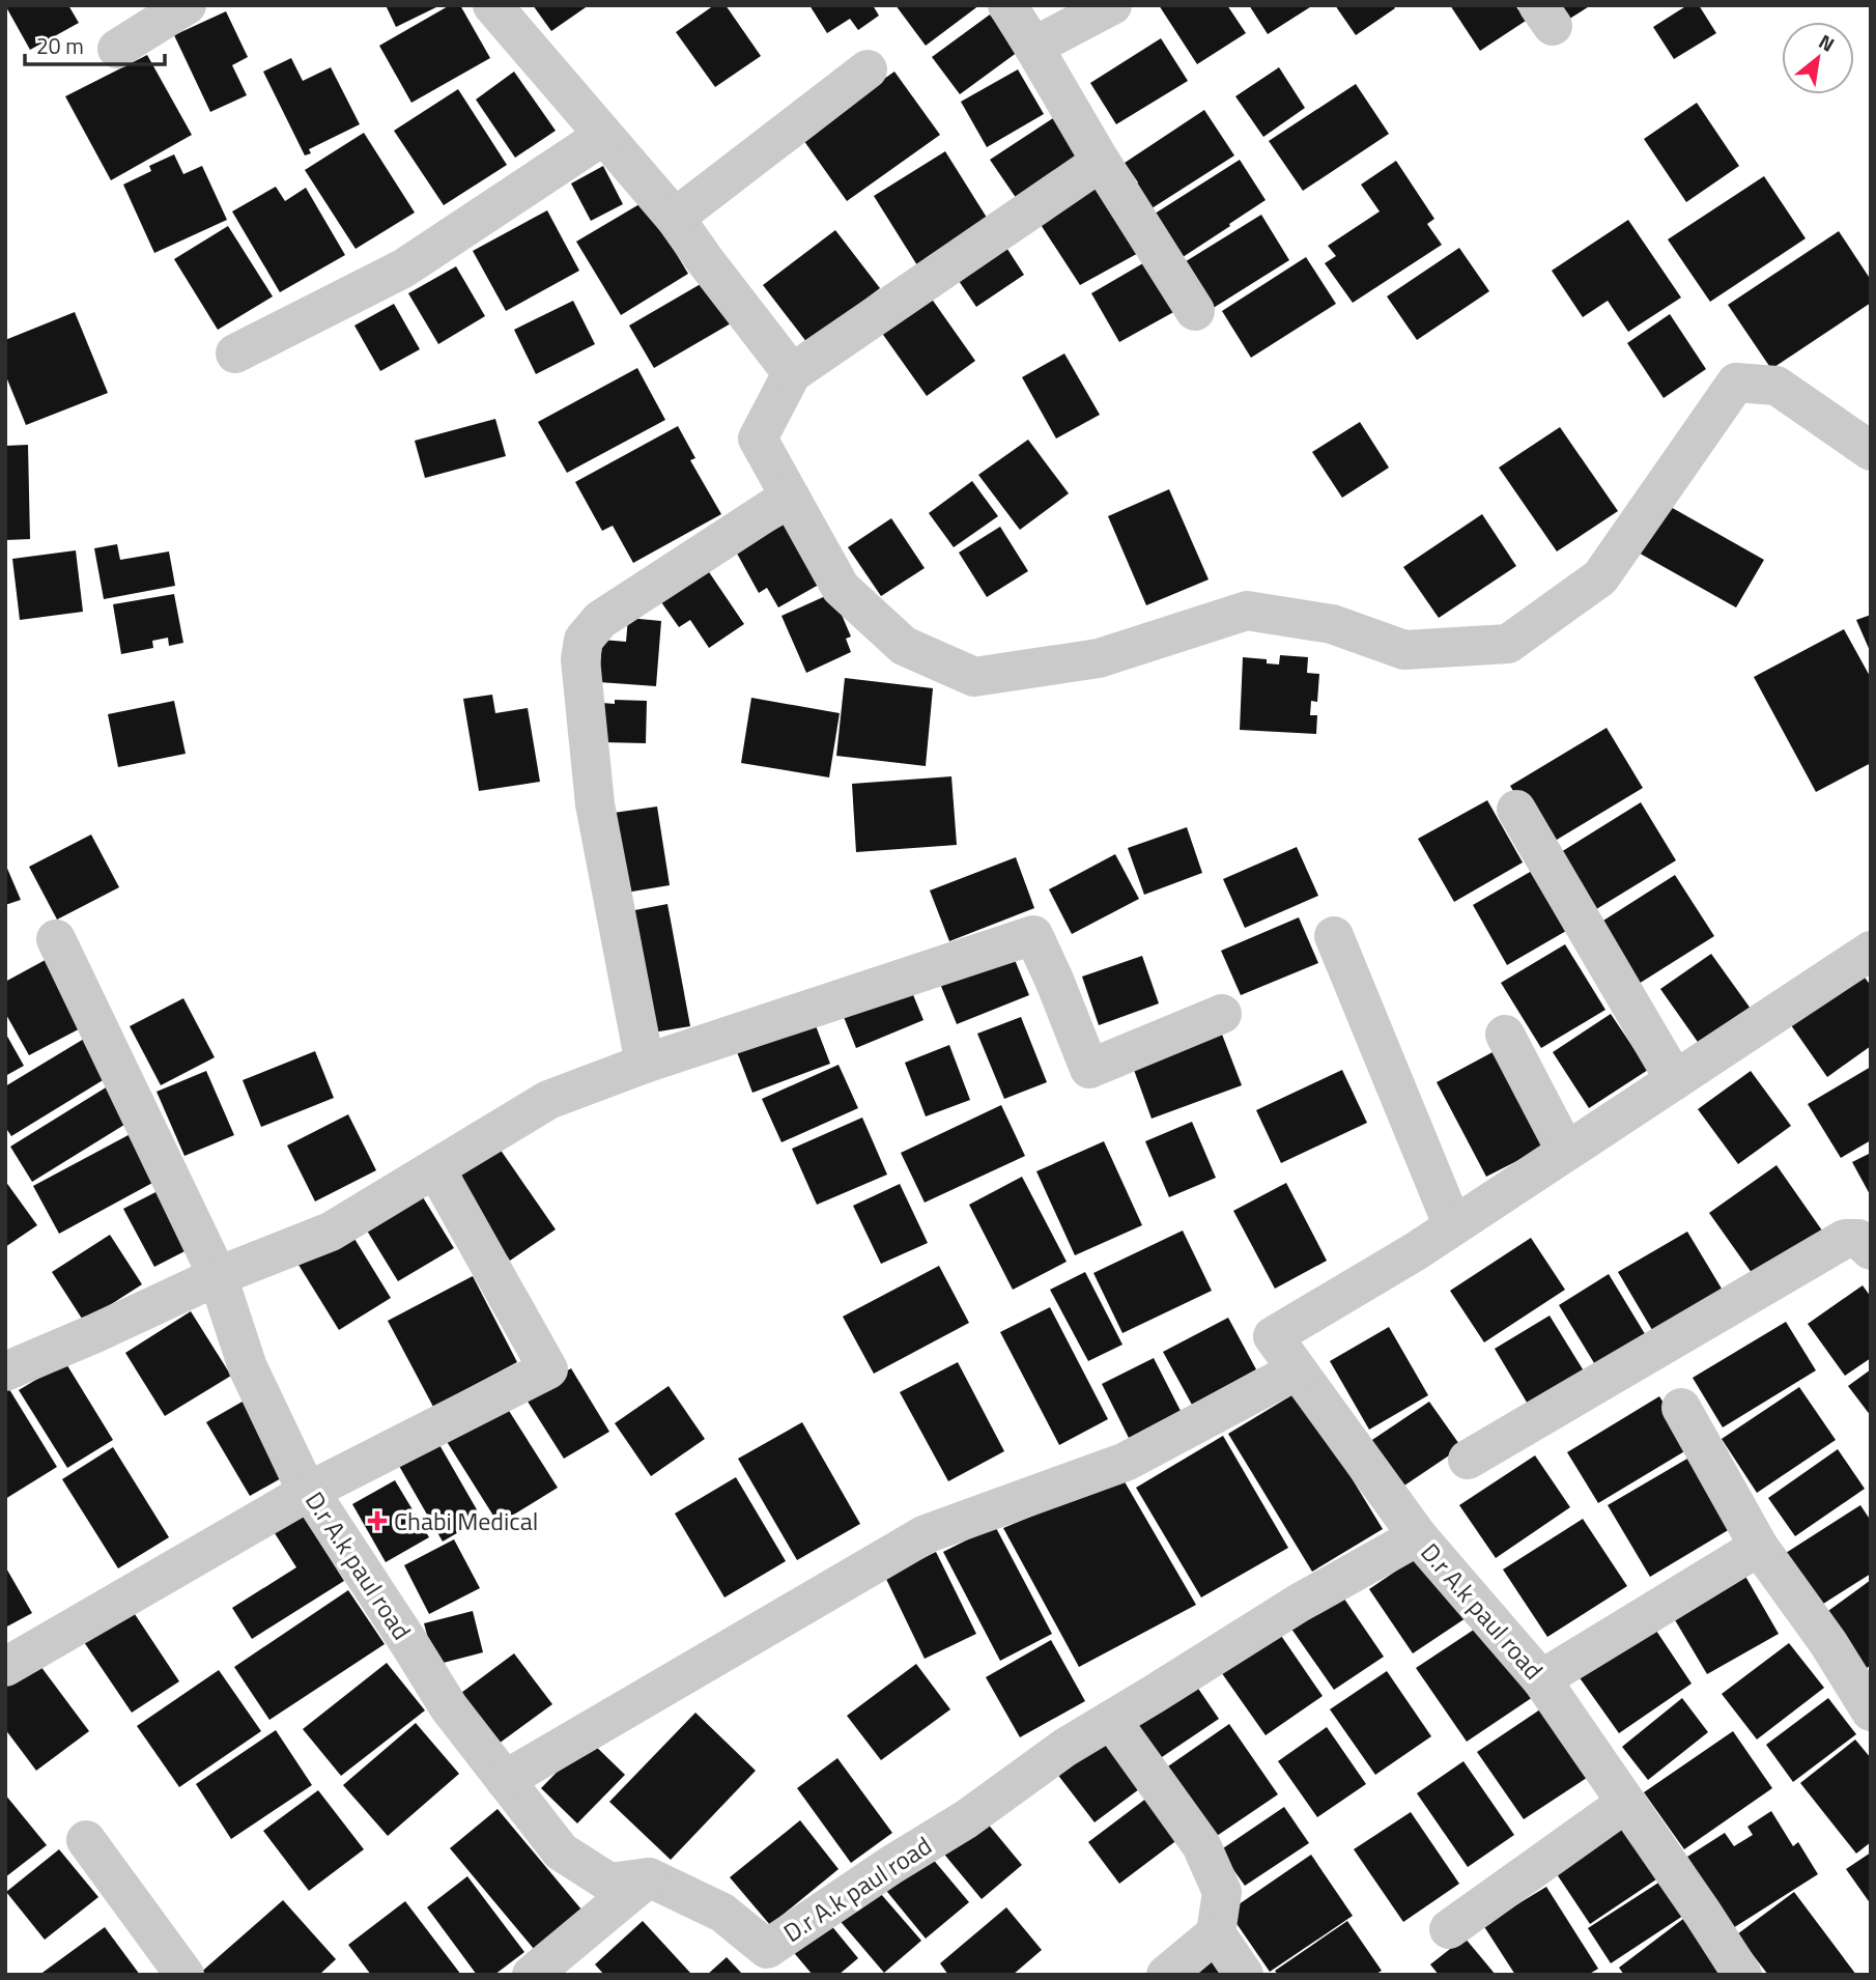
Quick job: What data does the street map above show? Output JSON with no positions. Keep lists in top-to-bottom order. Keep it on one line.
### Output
{"streets":{"street":["D.r A.k paul road"]},"places":{"health":["Chabi Medical"]},"scale_bar":"20 m","north":"top right"}
